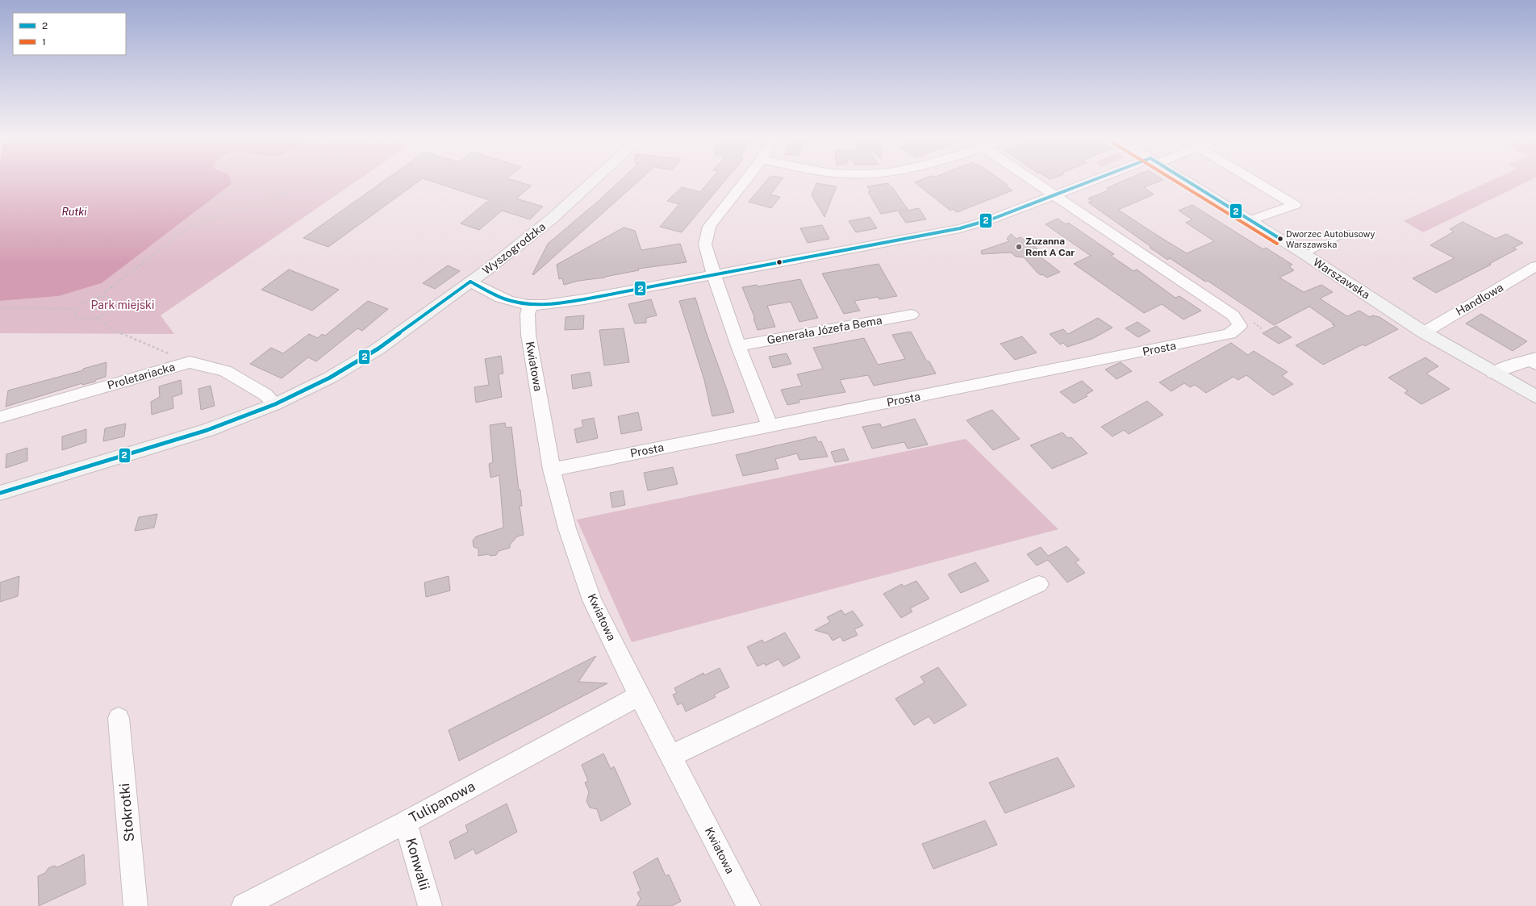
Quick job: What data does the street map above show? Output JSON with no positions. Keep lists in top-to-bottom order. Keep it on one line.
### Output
{"streets":{"main road":["Wyszogrodzka","Warszawska"],"street":["Handlowa","Generała Józefa Bema","Prosta","Kwiatowa","Proletariacka","Tulipanowa","Stokrotki","Konwalii"]},"crossings":[["Wyszogrodzka","Proletariacka"],["Warszawska","Handlowa"],["Prosta","Kwiatowa"],["Kwiatowa","Tulipanowa"],["Tulipanowa","Konwalii"]],"water":["Rutki"],"parks":["Park miejski"],"places":["Dworzec Autobusowy Warszawska","Zuzanna Rent A Car"],"lines":["transit line 2","transit line 1"],"legend":["2","1"]}
